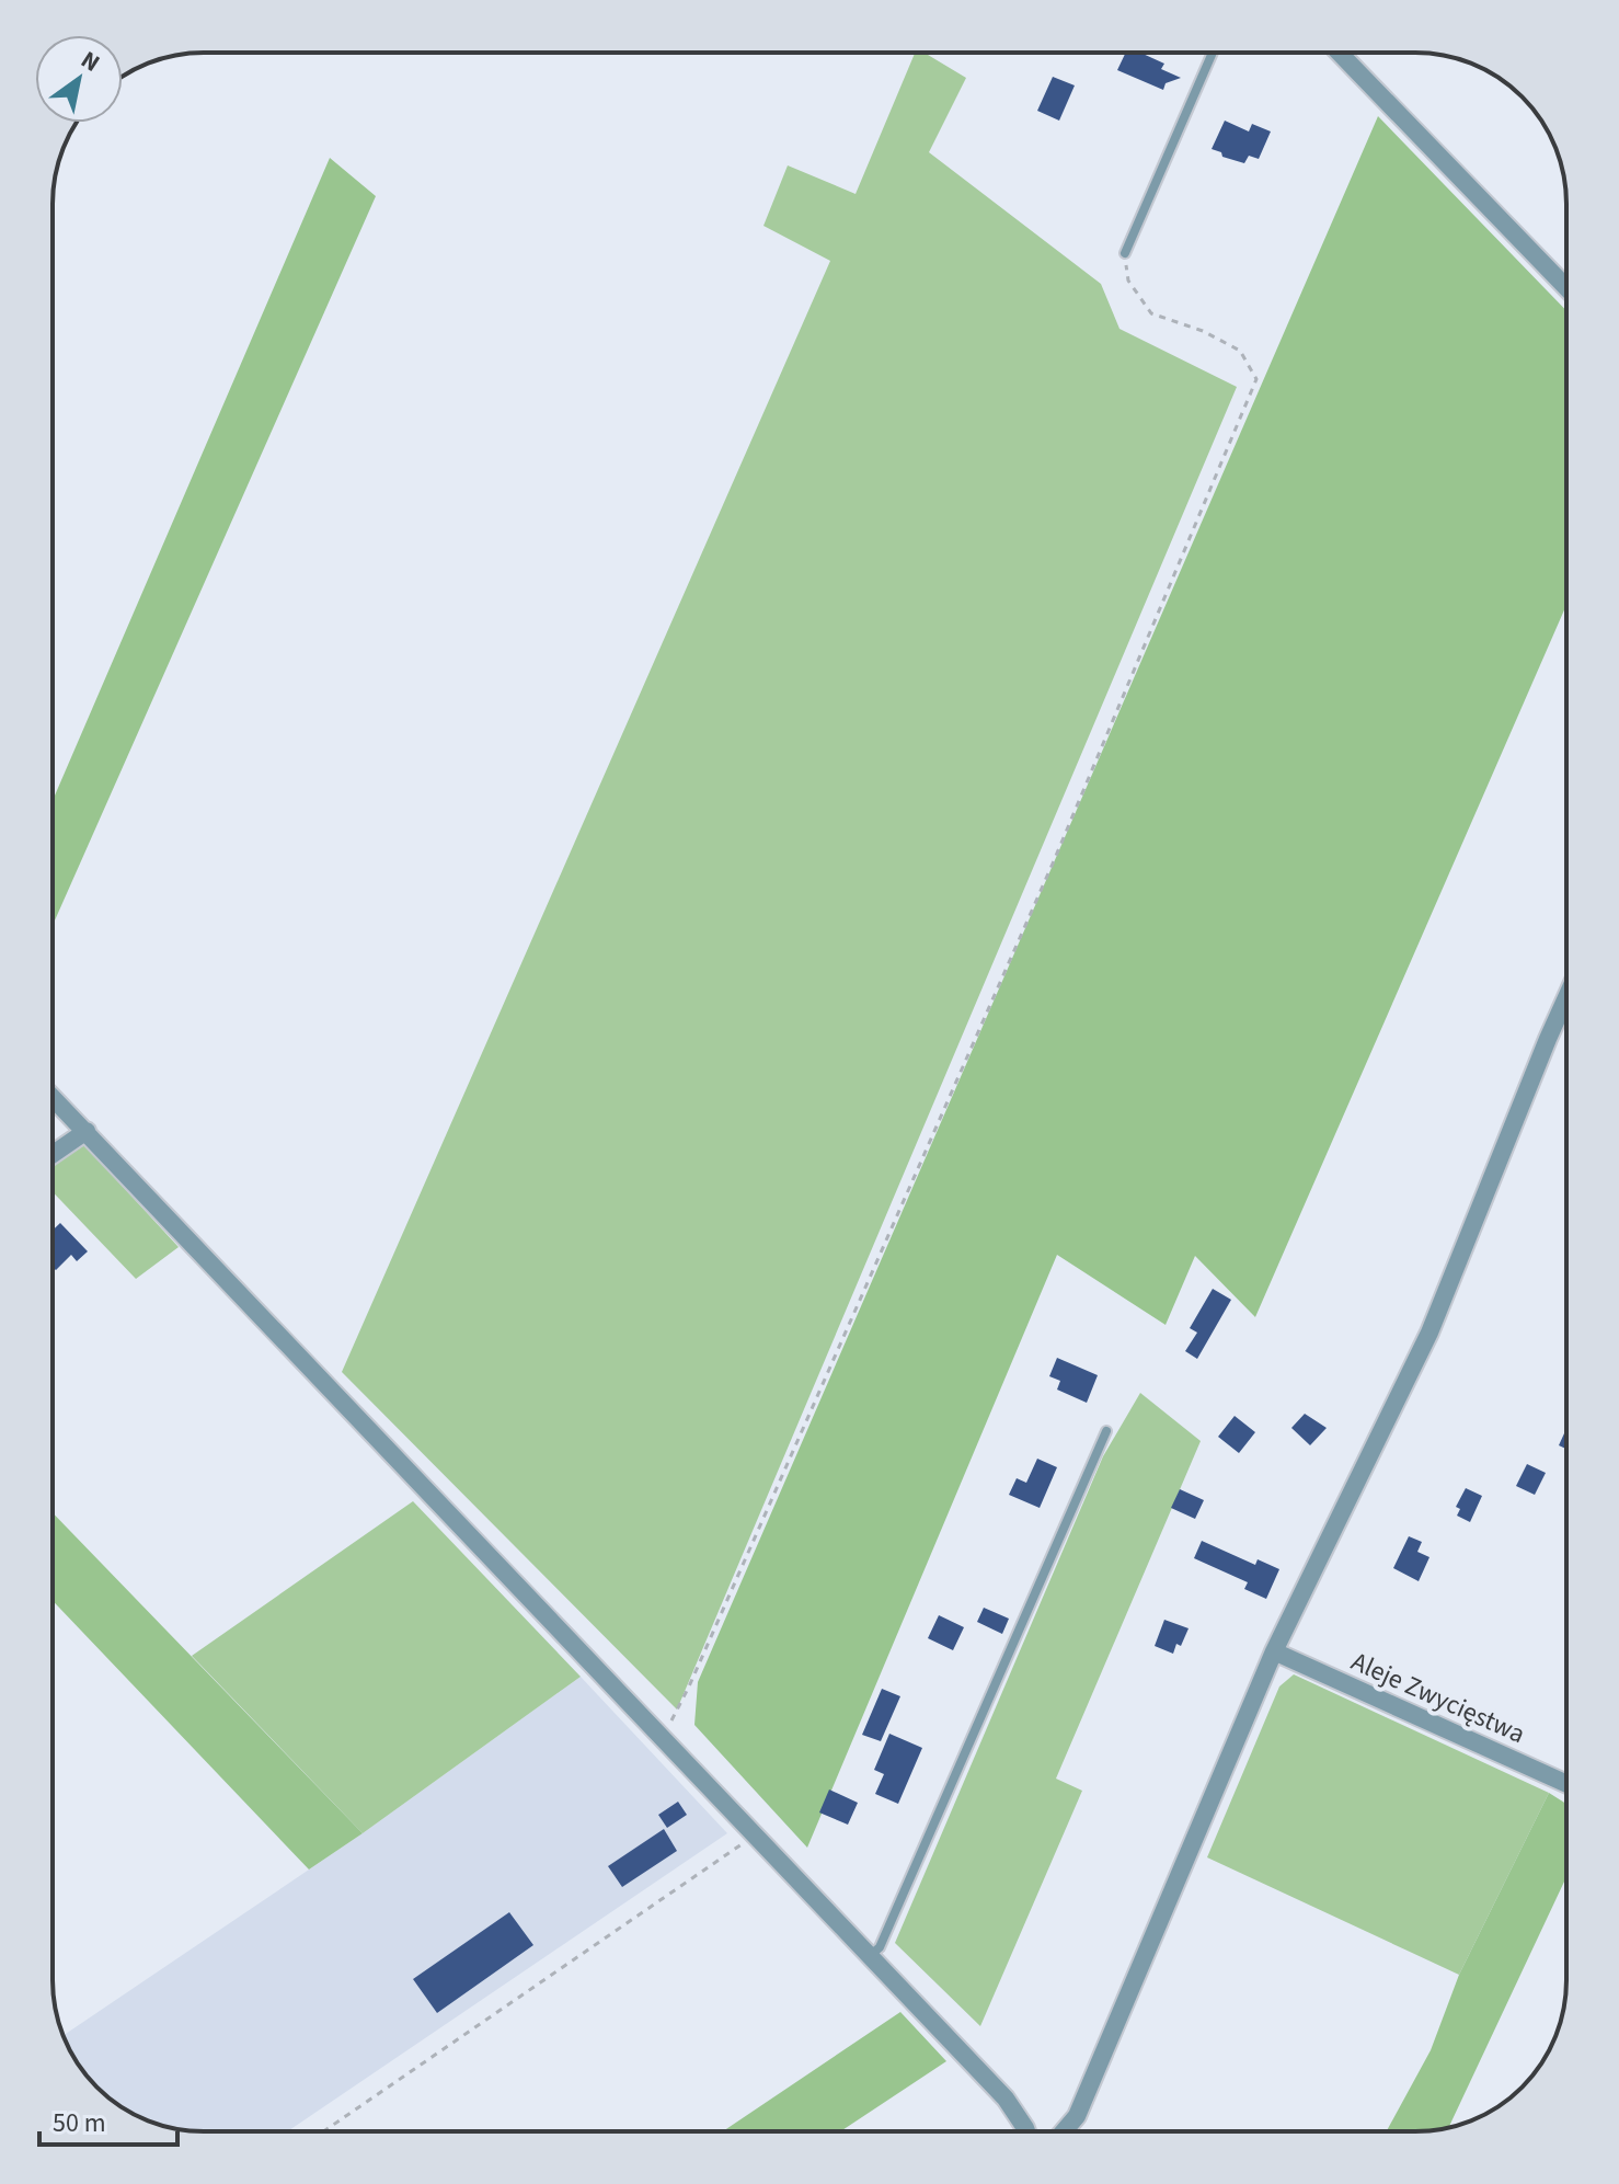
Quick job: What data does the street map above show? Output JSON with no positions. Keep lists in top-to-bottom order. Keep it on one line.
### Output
{"streets":{"street":["Aleje Zwycięstwa"]},"scale_bar":"50 m","north":"top right"}
